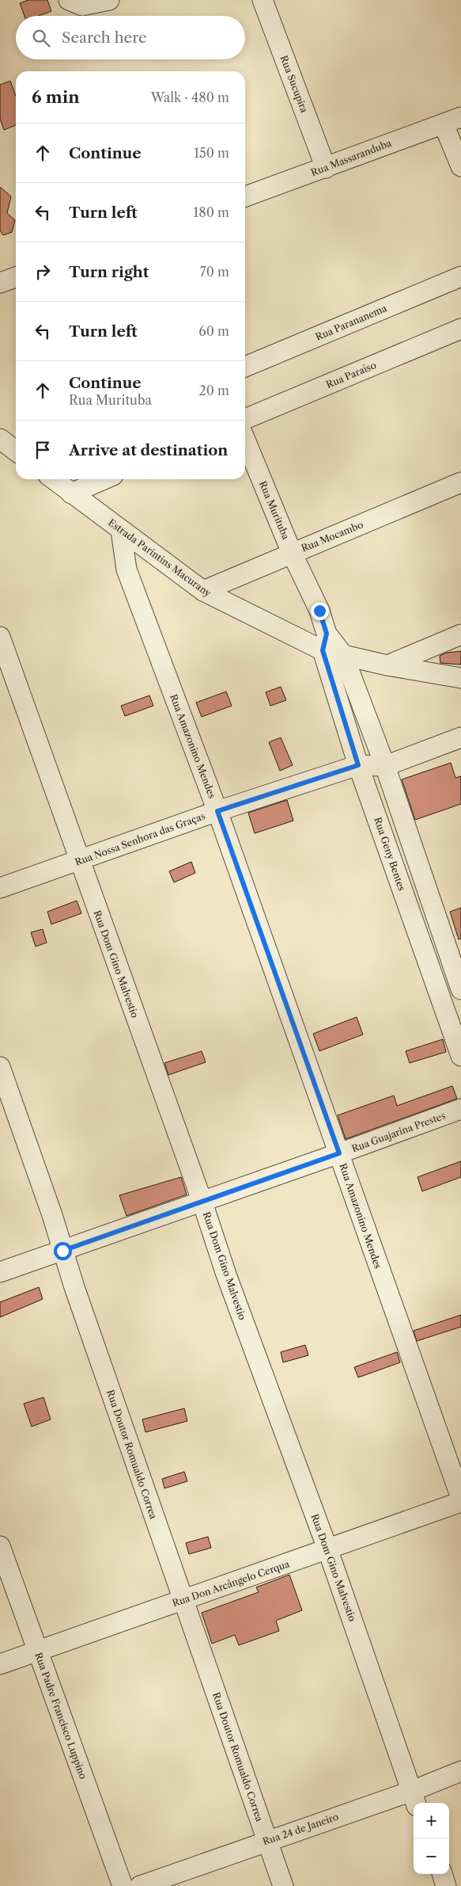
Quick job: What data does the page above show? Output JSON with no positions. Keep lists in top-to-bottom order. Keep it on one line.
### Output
{"streets":{"street":["Rua Sucupira","Rua Massaranduba","Rua Parananema","Rua Paraíso","Rua Murituba","Rua Mocambo","Estrada Parintins Macurany","Rua Amazonino Mendes","Rua Nossa Senhora das Graças","Rua Geny Bentes","Rua Dom Gino Malvestio","Rua Guajarina Prestes","Rua Doutor Romualdo Correa","Rua Don Arcângelo Cerqua","Rua Padre Francisco Luppino","Rua 24 de Janeiro"]},"crossings":[["Rua Sucupira","Rua Massaranduba"],["Rua Murituba","Rua Mocambo"],["Rua Murituba","Estrada Parintins Macurany"],["Rua Murituba","Rua Geny Bentes"],["Rua Mocambo","Estrada Parintins Macurany"],["Estrada Parintins Macurany","Rua Amazonino Mendes"],["Estrada Parintins Macurany","Rua Geny Bentes"],["Rua Amazonino Mendes","Rua Nossa Senhora das Graças"],["Rua Amazonino Mendes","Rua Guajarina Prestes"],["Rua Nossa Senhora das Graças","Rua Geny Bentes"],["Rua Nossa Senhora das Graças","Rua Dom Gino Malvestio"],["Rua Dom Gino Malvestio","Rua Guajarina Prestes"],["Rua Dom Gino Malvestio","Rua Don Arcângelo Cerqua"],["Rua Dom Gino Malvestio","Rua 24 de Janeiro"],["Rua Guajarina Prestes","Rua Doutor Romualdo Correa"],["Rua Doutor Romualdo Correa","Rua Don Arcângelo Cerqua"],["Rua Doutor Romualdo Correa","Rua 24 de Janeiro"],["Rua Don Arcângelo Cerqua","Rua Padre Francisco Luppino"]],"page":{"search":"Search here","heading":["6 min","Walk · 480 m"],"list":[["Continue","150 m"],["Turn left","180 m"],["Turn right","70 m"],["Turn left","60 m"],["Continue","Rua Murituba","20 m"],"Arrive at destination"],"map_buttons":["+","−"]}}
